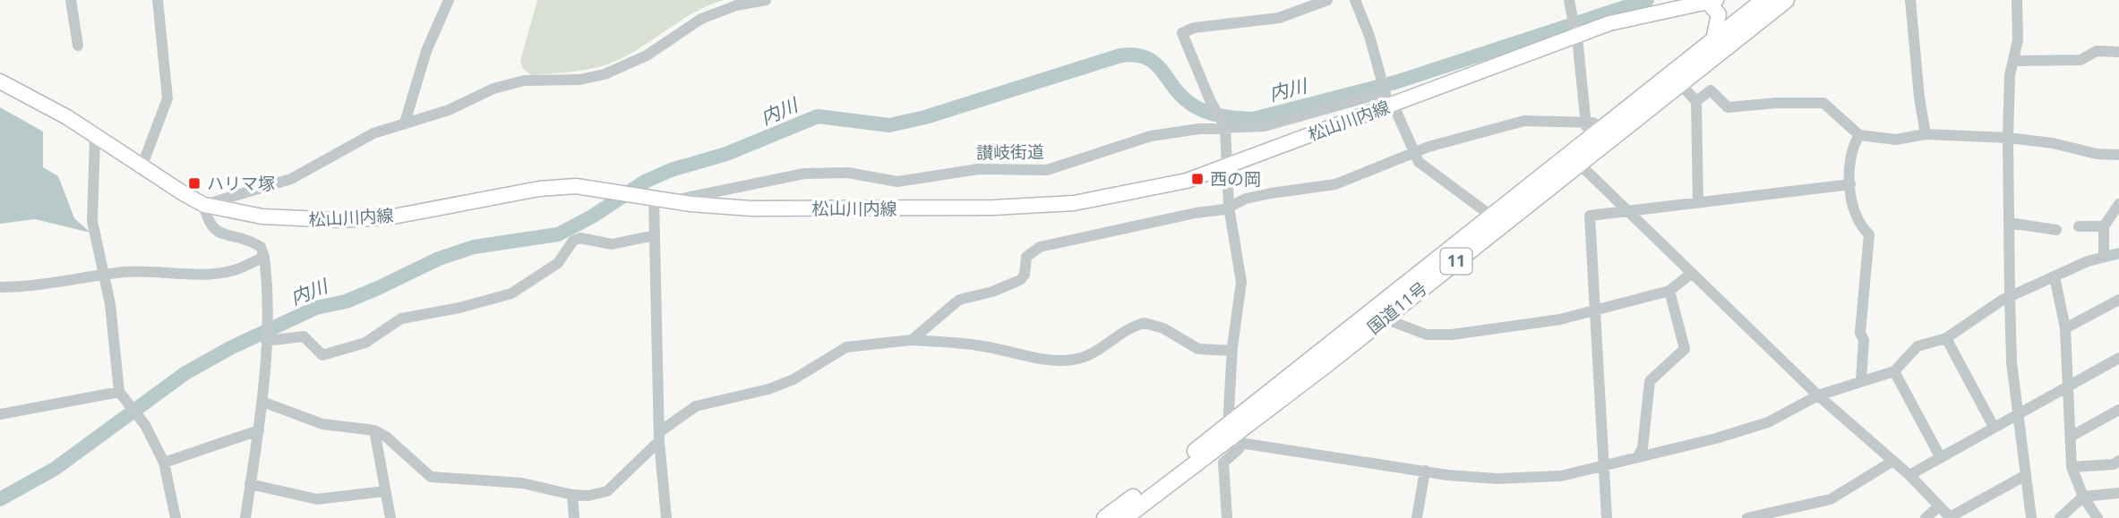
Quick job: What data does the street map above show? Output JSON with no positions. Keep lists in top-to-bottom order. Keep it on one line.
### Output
{"streets":{"highway":["11","国道11号"],"main road":["松山川内線"],"street":["讃岐街道"]},"crossings":[["松山川内線","讃岐街道"]],"water":["内川"],"places":{"transit":["西の岡","ハリマ塚"]}}
